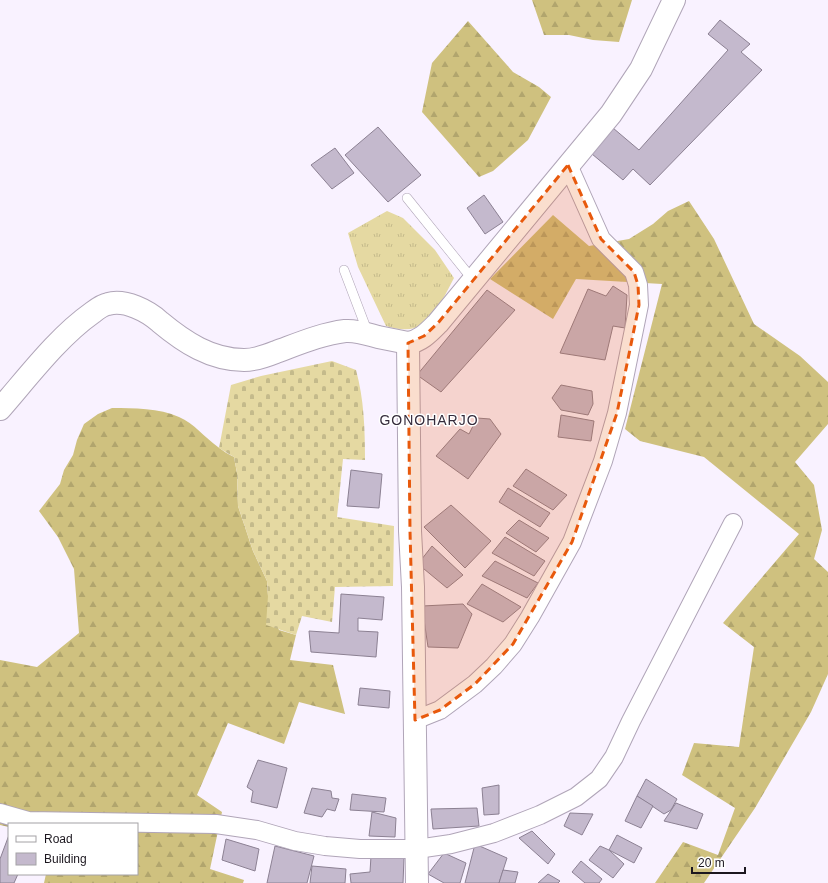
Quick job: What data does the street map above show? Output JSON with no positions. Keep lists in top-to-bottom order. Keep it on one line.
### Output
{"districts":["GONOHARJO"],"legend":["Road","Building"],"scale_bar":"20 m"}
